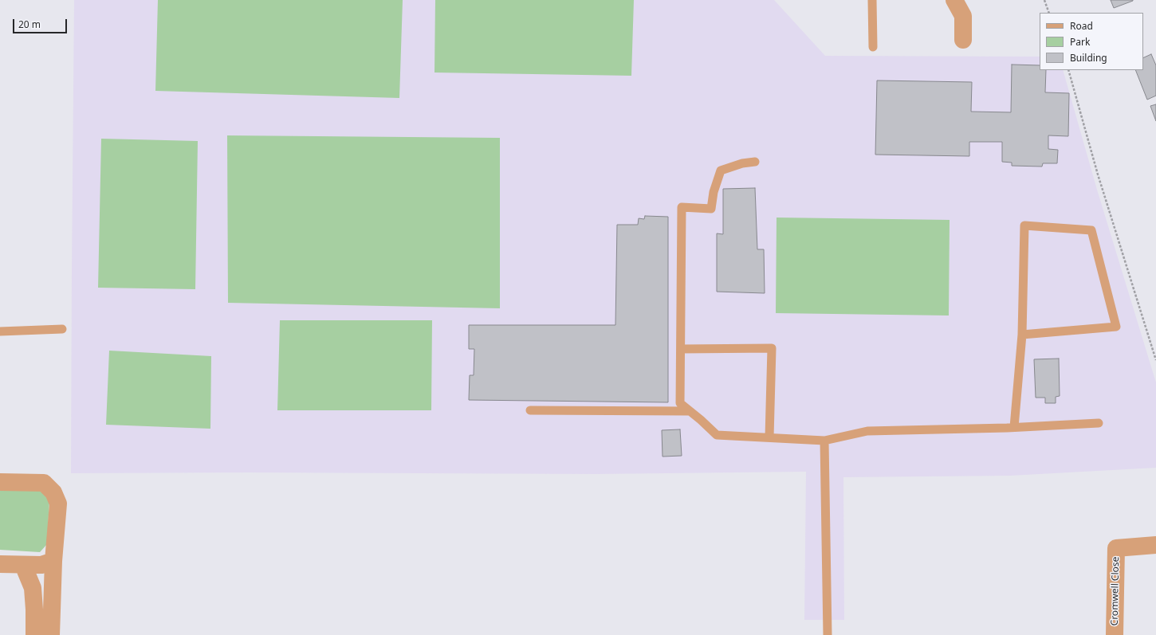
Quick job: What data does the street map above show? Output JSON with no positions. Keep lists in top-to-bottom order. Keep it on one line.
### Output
{"streets":{"street":["Cromwell Close"]},"legend":["Road","Park","Building"],"scale_bar":"20 m"}
